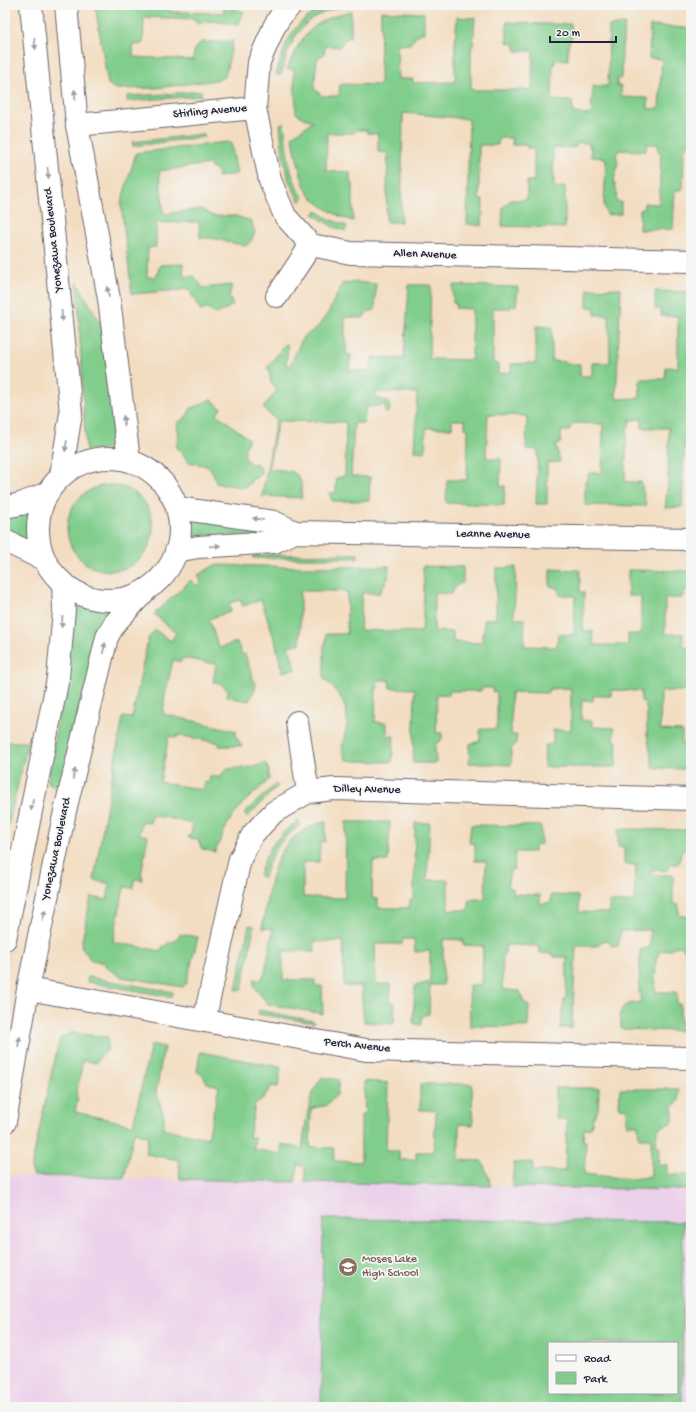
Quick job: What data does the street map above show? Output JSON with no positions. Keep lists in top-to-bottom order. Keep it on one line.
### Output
{"streets":{"street":["Stirling Avenue","Yonezawa Boulevard","Allen Avenue","Leanne Avenue","Dilley Avenue","Perch Avenue"]},"crossings":[["Yonezawa Boulevard","Leanne Avenue"],["Yonezawa Boulevard","Perch Avenue"],["Dilley Avenue","Perch Avenue"]],"places":{"school or university":["Moses Lake High School"]},"legend":["Road","Park"],"scale_bar":"20 m"}
